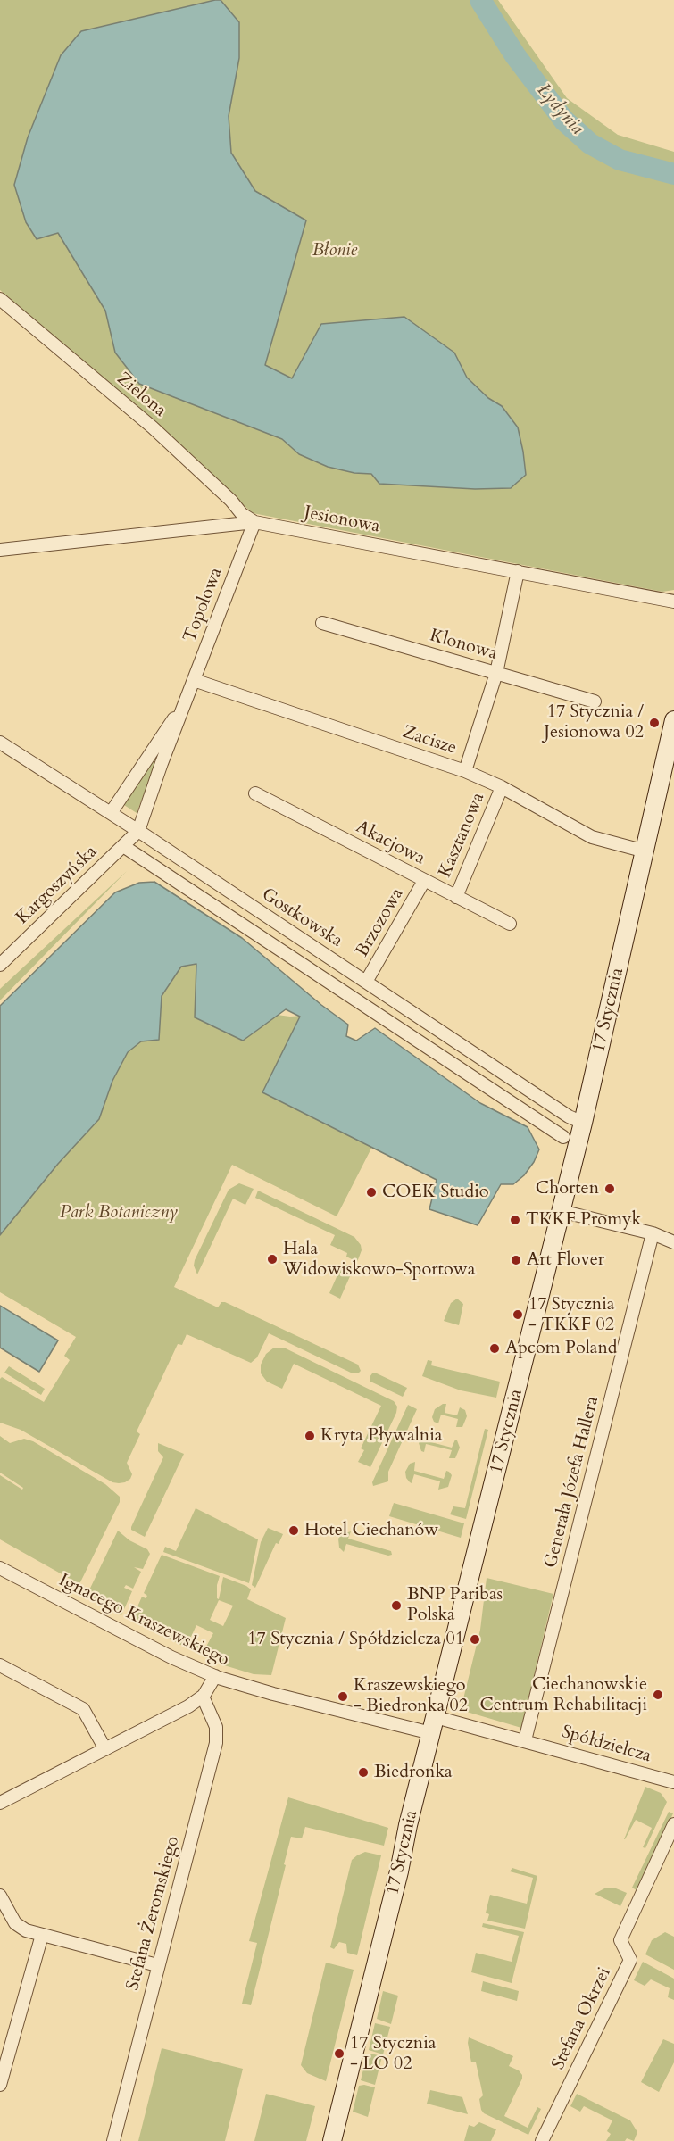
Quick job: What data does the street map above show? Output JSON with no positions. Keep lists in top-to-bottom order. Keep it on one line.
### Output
{"streets":{"street":["Zielona","Jesionowa","Topolowa","Klonowa","Zacisze","Kasztanowa","Akacjowa","Kargoszyńska","Gostkowska","Brzozowa","17 Stycznia","Generała Józefa Hallera","Ignacego Kraszewskiego","Spółdzielcza","Stefana Żeromskiego","Stefana Okrzei"]},"crossings":[["Zielona","Jesionowa"],["Zielona","Topolowa"],["Jesionowa","Topolowa"],["Topolowa","Zacisze"],["Topolowa","Kargoszyńska"],["Topolowa","Gostkowska"],["Zacisze","Kasztanowa"],["Zacisze","17 Stycznia"],["Kasztanowa","Akacjowa"],["Akacjowa","Brzozowa"],["Kargoszyńska","Gostkowska"],["Gostkowska","Brzozowa"],["Gostkowska","17 Stycznia"],["17 Stycznia","Ignacego Kraszewskiego"],["17 Stycznia","Spółdzielcza"],["Generała Józefa Hallera","Spółdzielcza"],["Ignacego Kraszewskiego","Spółdzielcza"]],"water":["Łydynia"],"parks":["Błonie","Park Botaniczny"],"places":["17 Stycznia / Jesionowa 02","Chorten","COEK Studio","TKKF Promyk","Hala Widowiskowo-Sportowa","Art Flover","17 Stycznia - TKKF 02","Apcom Poland","Kryta Pływalnia","Hotel Ciechanów","BNP Paribas Polska","17 Stycznia / Spółdzielcza 01","Ciechanowskie Centrum Rehabilitacji","Kraszewskiego - Biedronka 02","Biedronka","17 Stycznia - LO 02"]}
